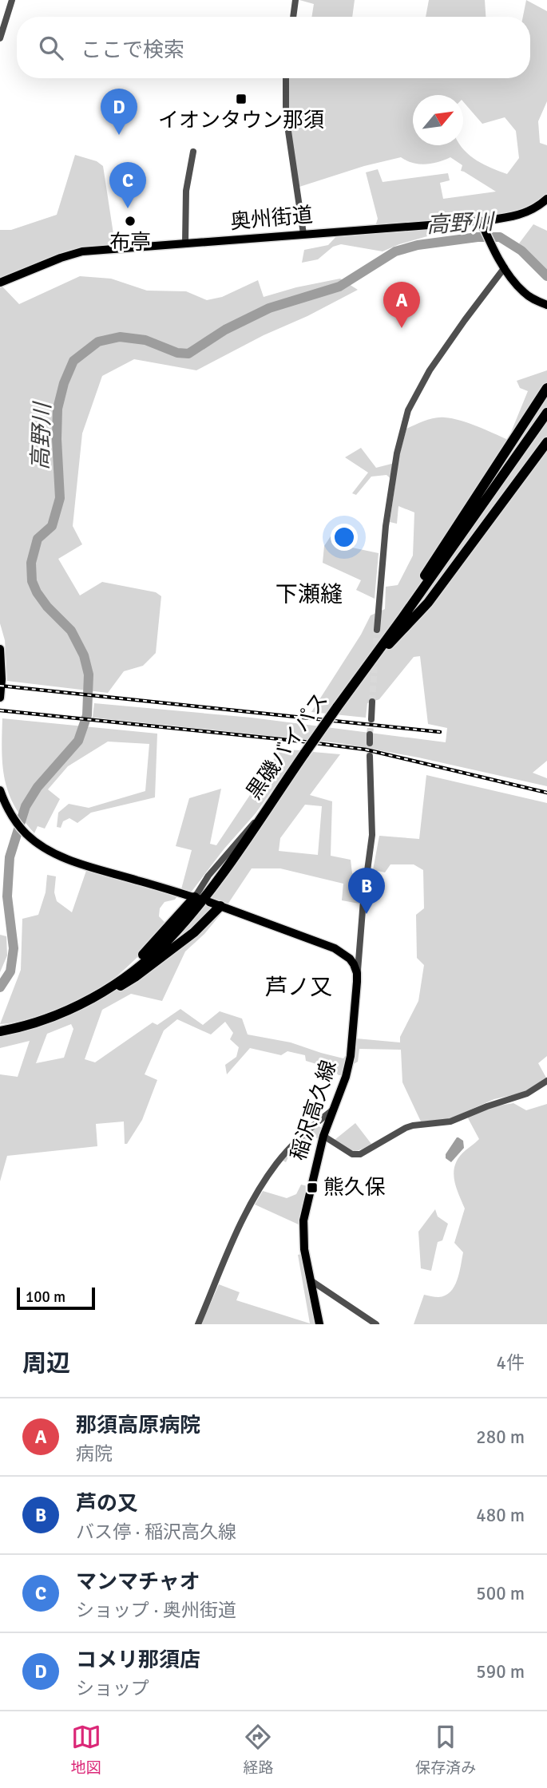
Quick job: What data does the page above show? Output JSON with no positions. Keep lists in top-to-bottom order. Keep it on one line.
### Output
{"streets":{"highway":["黒磯バイパス"],"main road":["奥州街道","稲沢高久線"]},"districts":["下瀬縫","芦ノ又"],"water":["高野川"],"places":{"transit":["イオンタウン那須","熊久保"],"other":["布亭"]},"scale_bar":"100 m","north":"top right","page":{"search":"ここで検索","pins":["D","C","A","B"],"scale":"100 m","heading":["周辺","4件"],"list":[{"mark":"A","name":"那須高原病院","note":"病院","value":"280 m"},{"mark":"B","name":"芦の又","note":"バス停 · 稲沢高久線","value":"480 m"},{"mark":"C","name":"マンマチャオ","note":"ショップ · 奥州街道","value":"500 m"},{"mark":"D","name":"コメリ那須店","note":"ショップ","value":"590 m"}],"nav":["地図","経路","保存済み"]}}
